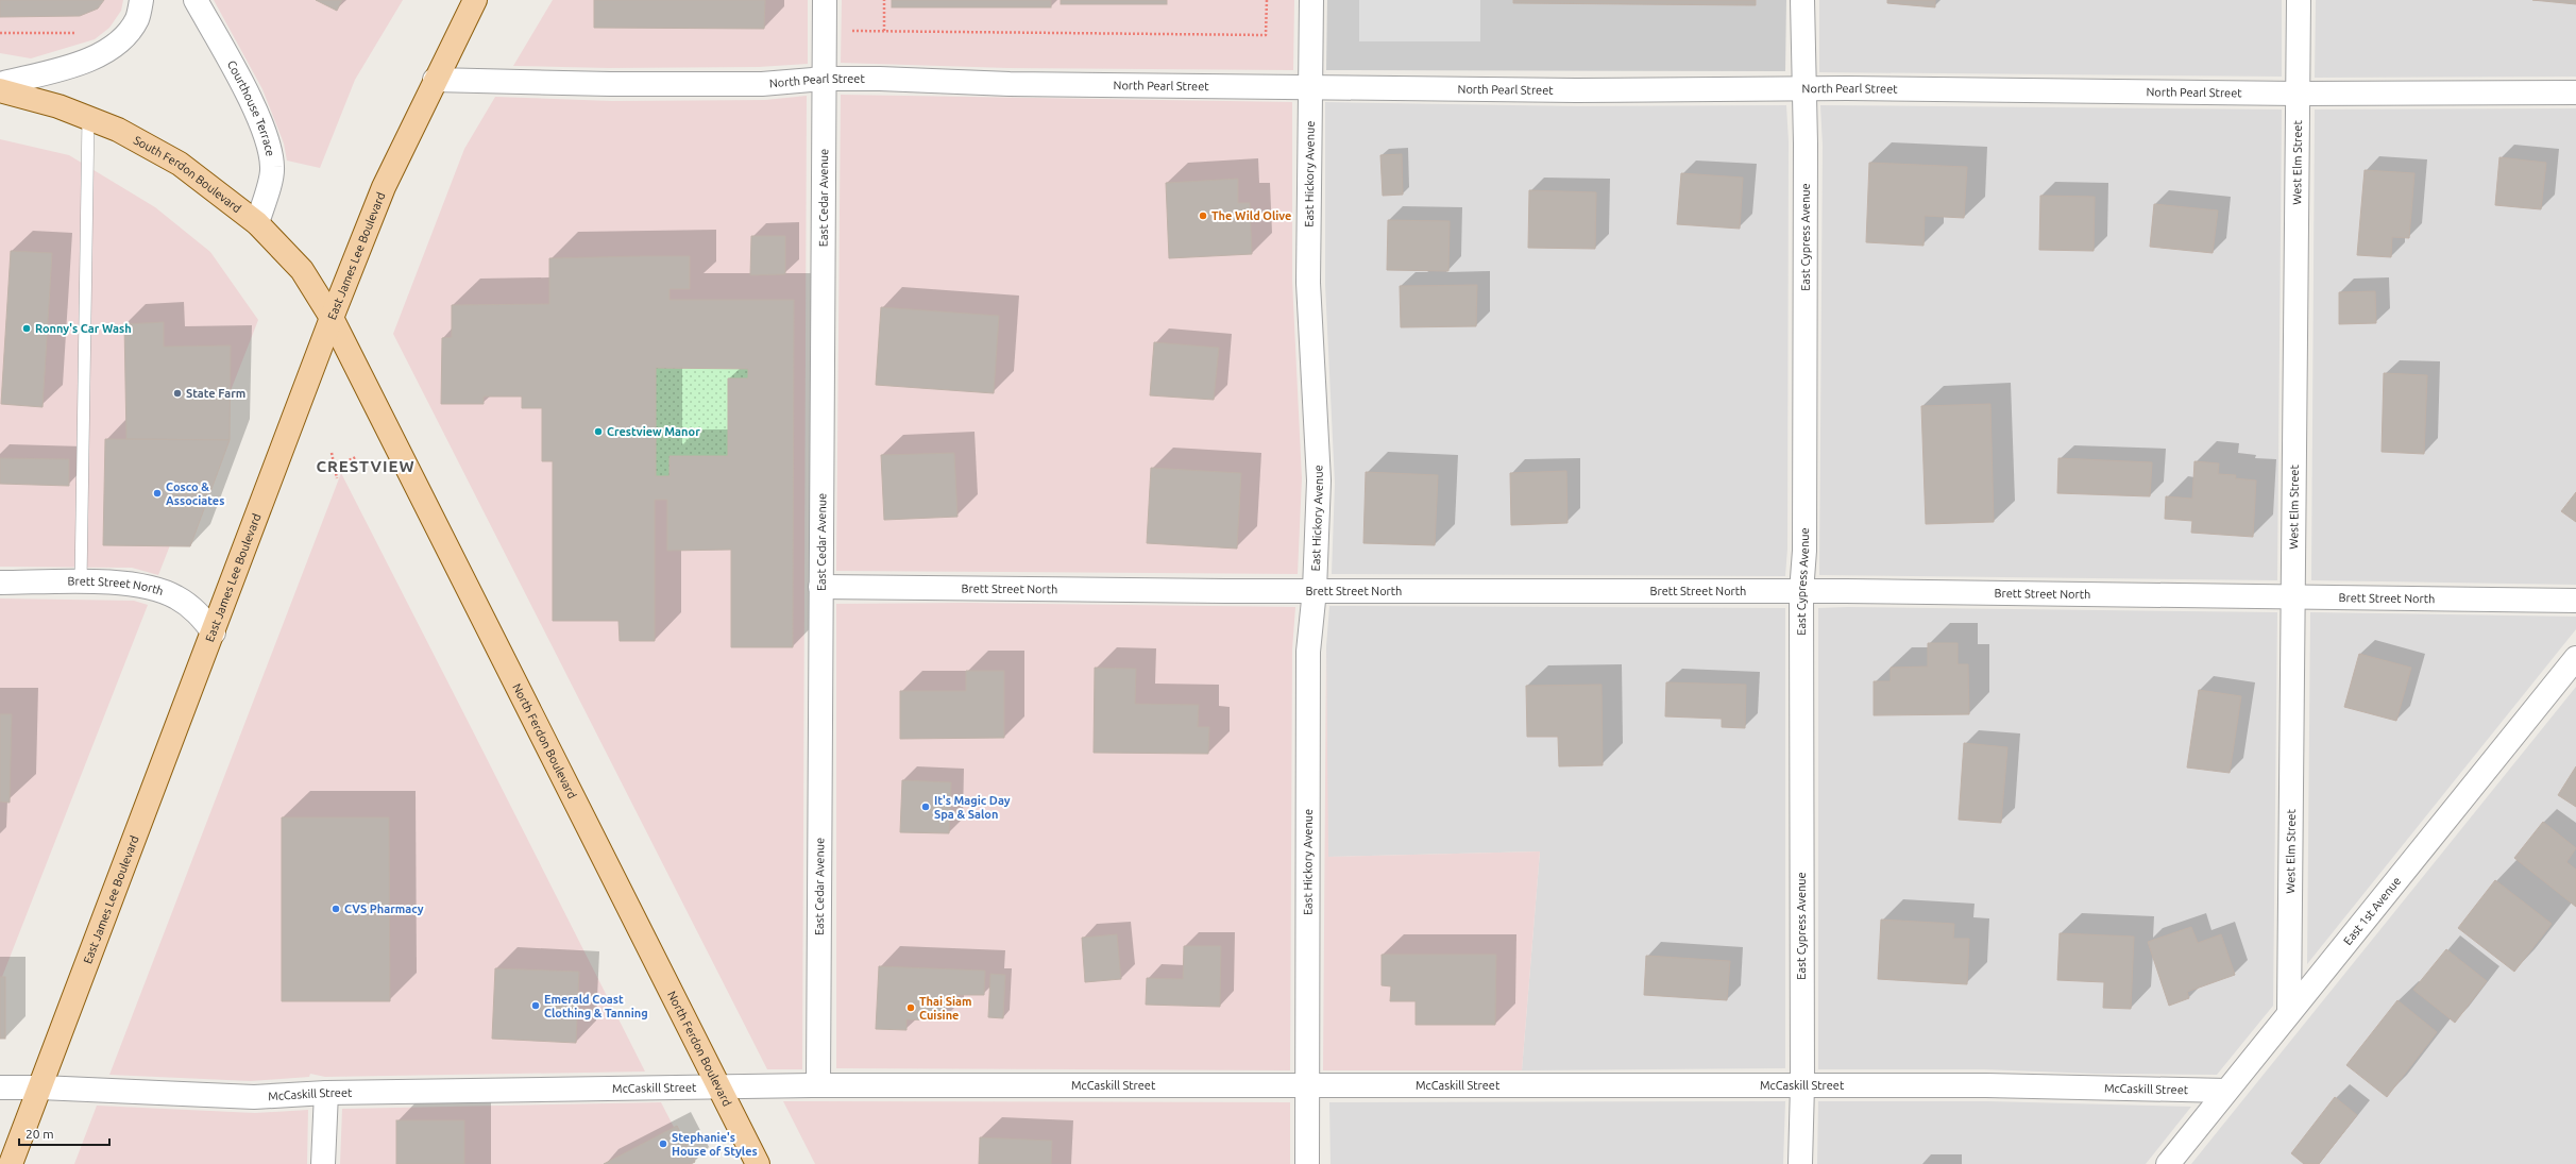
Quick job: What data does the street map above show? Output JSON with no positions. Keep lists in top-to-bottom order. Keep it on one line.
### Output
{"streets":{"main road":["South Ferdon Boulevard","East James Lee Boulevard","North Ferdon Boulevard"],"street":["North Pearl Street","Courthouse Terrace","West Elm Street","East Hickory Avenue","East Cedar Avenue","East Cypress Avenue","Brett Street North","East 1st Avenue","McCaskill Street"]},"crossings":[["North Pearl Street","West Elm Street"],["North Pearl Street","East Hickory Avenue"],["North Pearl Street","East Cedar Avenue"],["North Pearl Street","East Cypress Avenue"],["North Pearl Street","East James Lee Boulevard"],["Courthouse Terrace","South Ferdon Boulevard"],["West Elm Street","Brett Street North"],["West Elm Street","East 1st Avenue"],["South Ferdon Boulevard","East James Lee Boulevard"],["South Ferdon Boulevard","North Ferdon Boulevard"],["East Hickory Avenue","Brett Street North"],["East Hickory Avenue","McCaskill Street"],["East Cedar Avenue","Brett Street North"],["East Cedar Avenue","McCaskill Street"],["East Cypress Avenue","Brett Street North"],["East Cypress Avenue","McCaskill Street"],["East James Lee Boulevard","Brett Street North"],["East James Lee Boulevard","North Ferdon Boulevard"],["East James Lee Boulevard","McCaskill Street"],["North Ferdon Boulevard","McCaskill Street"],["East 1st Avenue","McCaskill Street"]],"districts":["CRESTVIEW"],"places":["The Wild Olive","Ronny's Car Wash","State Farm","Crestview Manor","Cosco & Associates","It's Magic Day Spa & Salon","CVS Pharmacy","Emerald Coast Clothing & Tanning","Thai Siam Cuisine","Stephanie's House of Styles"],"scale_bar":"20 m"}
